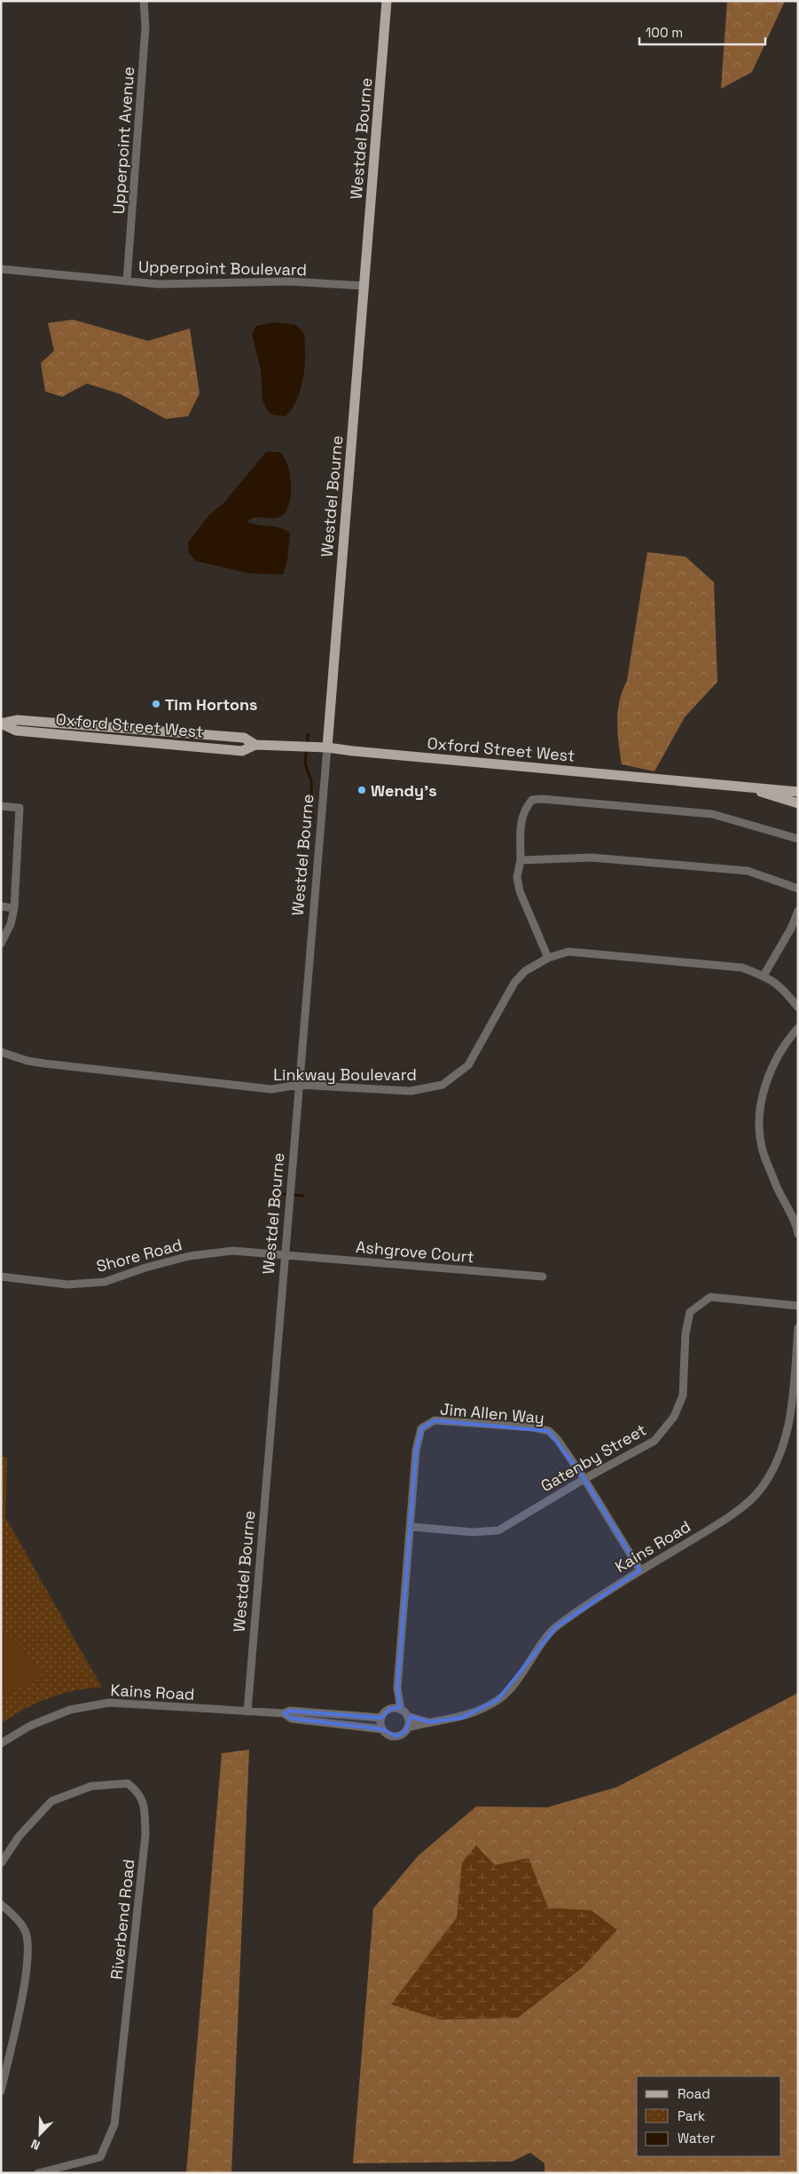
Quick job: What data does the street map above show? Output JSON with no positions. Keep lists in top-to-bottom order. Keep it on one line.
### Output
{"streets":{"main road":["Westdel Bourne","Oxford Street West"],"street":["Upperpoint Avenue","Upperpoint Boulevard","Linkway Boulevard","Ashgrove Court","Shore Road","Jim Allen Way","Gatenby Street","Kains Road","Riverbend Road"]},"crossings":[["Westdel Bourne","Upperpoint Boulevard"],["Westdel Bourne","Oxford Street West"],["Westdel Bourne","Linkway Boulevard"],["Westdel Bourne","Ashgrove Court"],["Westdel Bourne","Shore Road"],["Westdel Bourne","Kains Road"],["Upperpoint Avenue","Upperpoint Boulevard"],["Ashgrove Court","Shore Road"],["Jim Allen Way","Gatenby Street"],["Jim Allen Way","Kains Road"]],"places":["Tim Hortons","Wendy's"],"legend":["Road","Park","Water"],"scale_bar":"100 m","north":"bottom left"}
